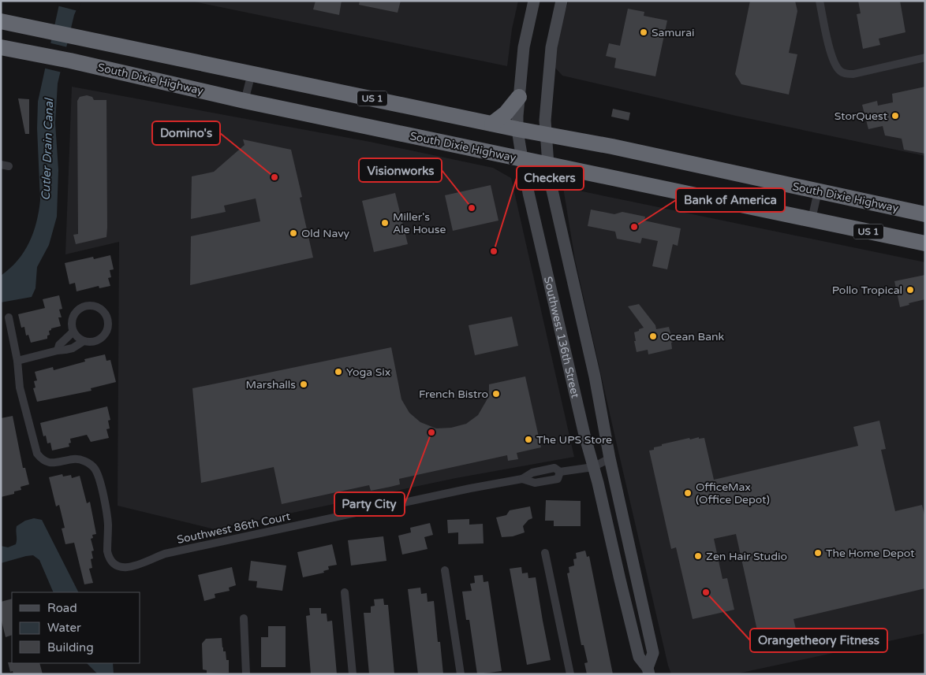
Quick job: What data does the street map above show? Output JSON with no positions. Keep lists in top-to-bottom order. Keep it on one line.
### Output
{"streets":{"highway":["South Dixie Highway","US 1"],"street":["Southwest 136th Street","Southwest 86th Court"]},"crossings":[["South Dixie Highway","Southwest 136th Street"],["Southwest 136th Street","Southwest 86th Court"]],"water":["Cutler Drain Canal"],"places":["Samurai","StorQuest","Domino's","Visionworks","Miller's Ale House","Bank of America","Old Navy","Checkers","Pollo Tropical","Ocean Bank","Yoga Six","Marshalls","French Bistro","Party City","The UPS Store","OfficeMax (Office Depot)","The Home Depot","Zen Hair Studio","Orangetheory Fitness"],"legend":["Road","Water","Building"]}
